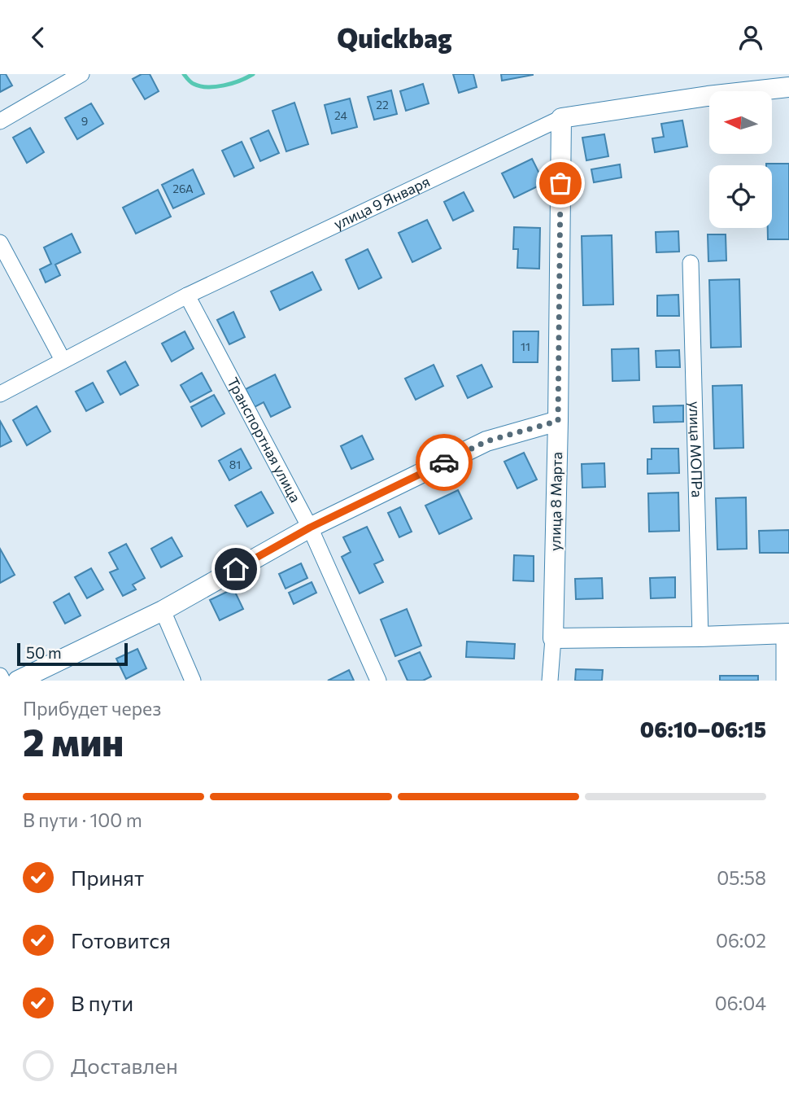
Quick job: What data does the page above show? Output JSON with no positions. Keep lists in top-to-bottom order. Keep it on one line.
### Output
{"streets":{"street":["улица 9 Января","Транспортная улица","улица МОПРа","улица 8 Марта"]},"crossings":[["улица 9 Января","Транспортная улица"],["улица 9 Января","улица 8 Марта"]],"house_numbers":["22","24","9","26А","11","81"],"scale_bar":"50 m","north":"left","page":{"header":"Quickbag","scale":"50 m","heading":["2 мин","Прибудет через","06:10–06:15"],"bar":"В пути · 100 m","list":[["Принят","05:58"],["Готовится","06:02"],["В пути","06:04"],"Доставлен"]}}
